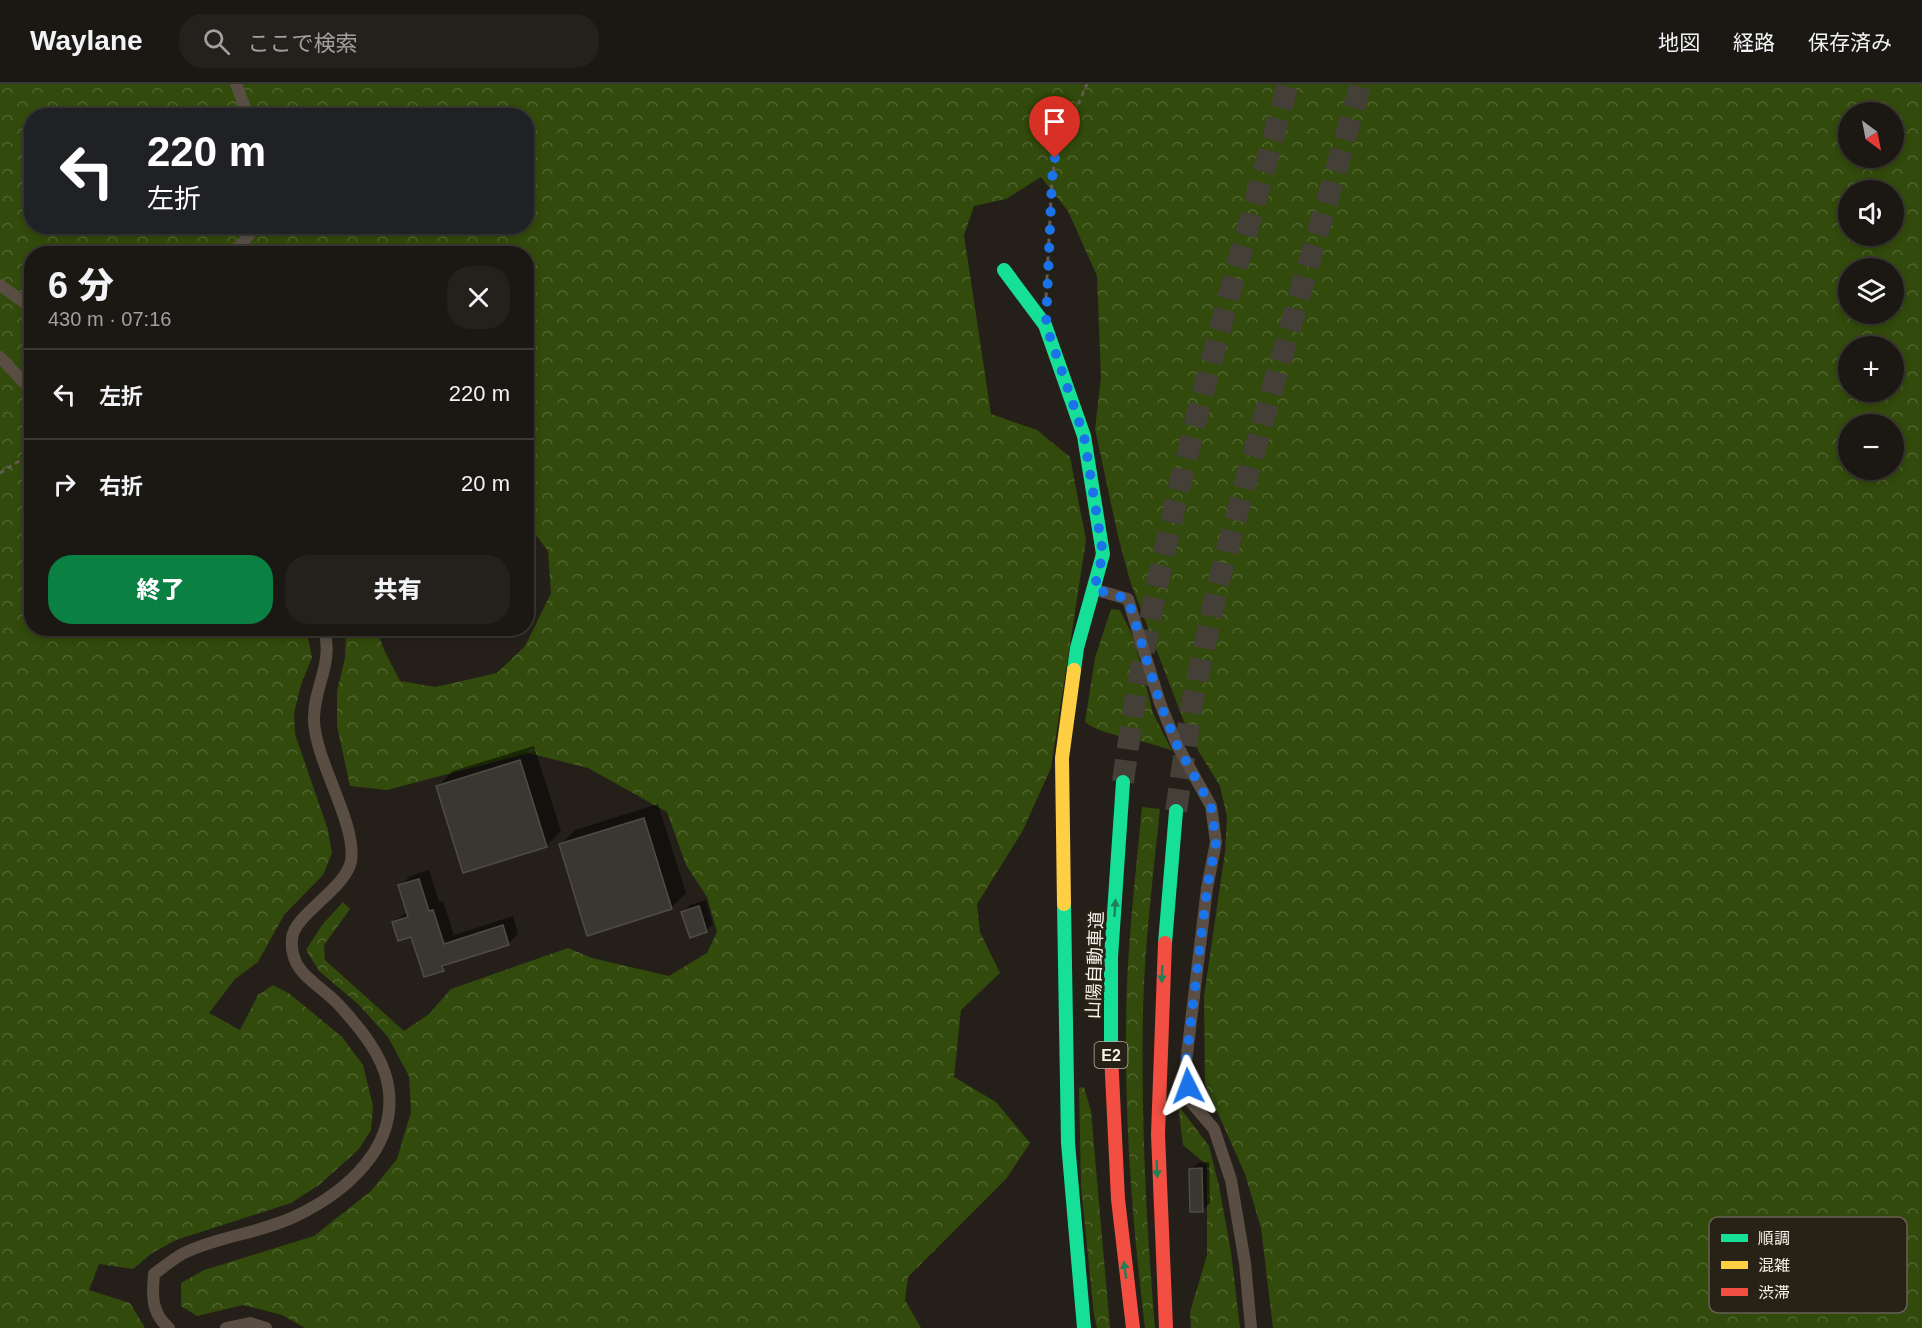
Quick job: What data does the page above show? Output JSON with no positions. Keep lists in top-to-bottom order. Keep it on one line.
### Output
{"streets":{"main road":["山陽自動車道","E2"]},"legend":["順調","混雑","渋滞"],"north":"bottom right","page":{"header":"Waylane","search":"ここで検索","nav":["地図","経路","保存済み"],"map_buttons":["+","−"],"turn":["220 m","左折"],"heading":["6 分","430 m · 07:16"],"list":[{"name":"左折","value":"220 m"},{"name":"右折","value":"20 m"}],"buttons":["終了","共有"]}}
